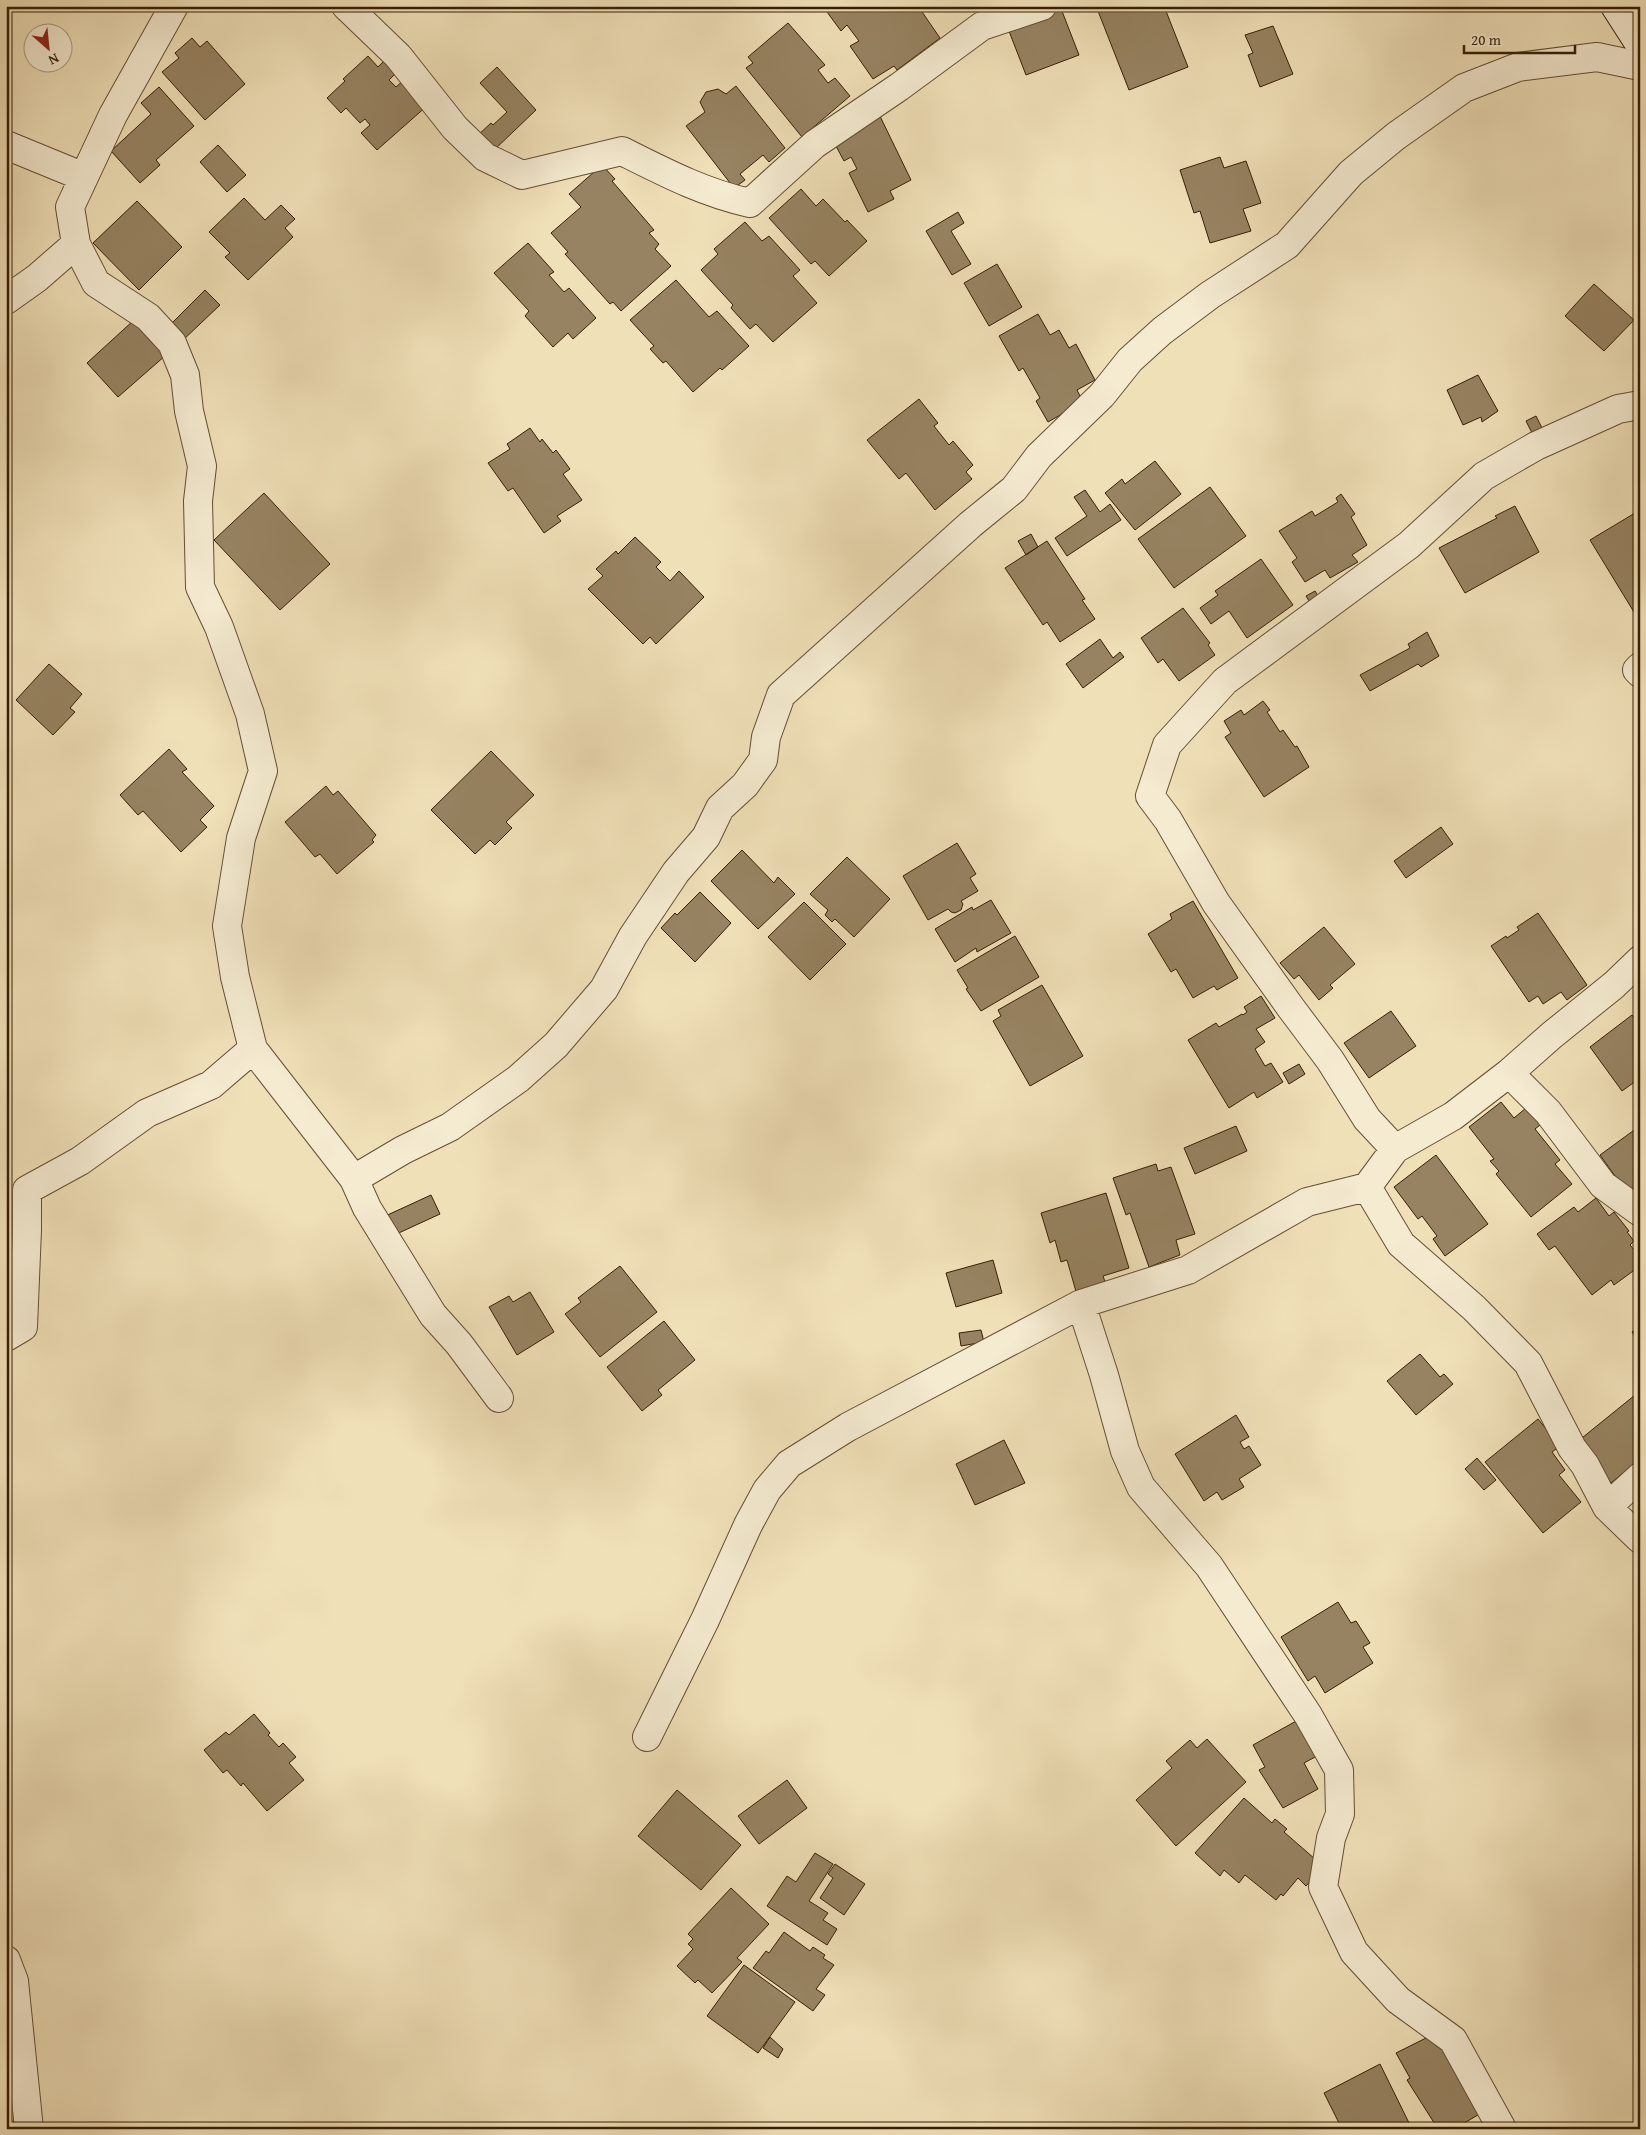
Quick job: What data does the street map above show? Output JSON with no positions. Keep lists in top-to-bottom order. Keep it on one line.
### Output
{"scale_bar":"20 m","north":"bottom right"}
